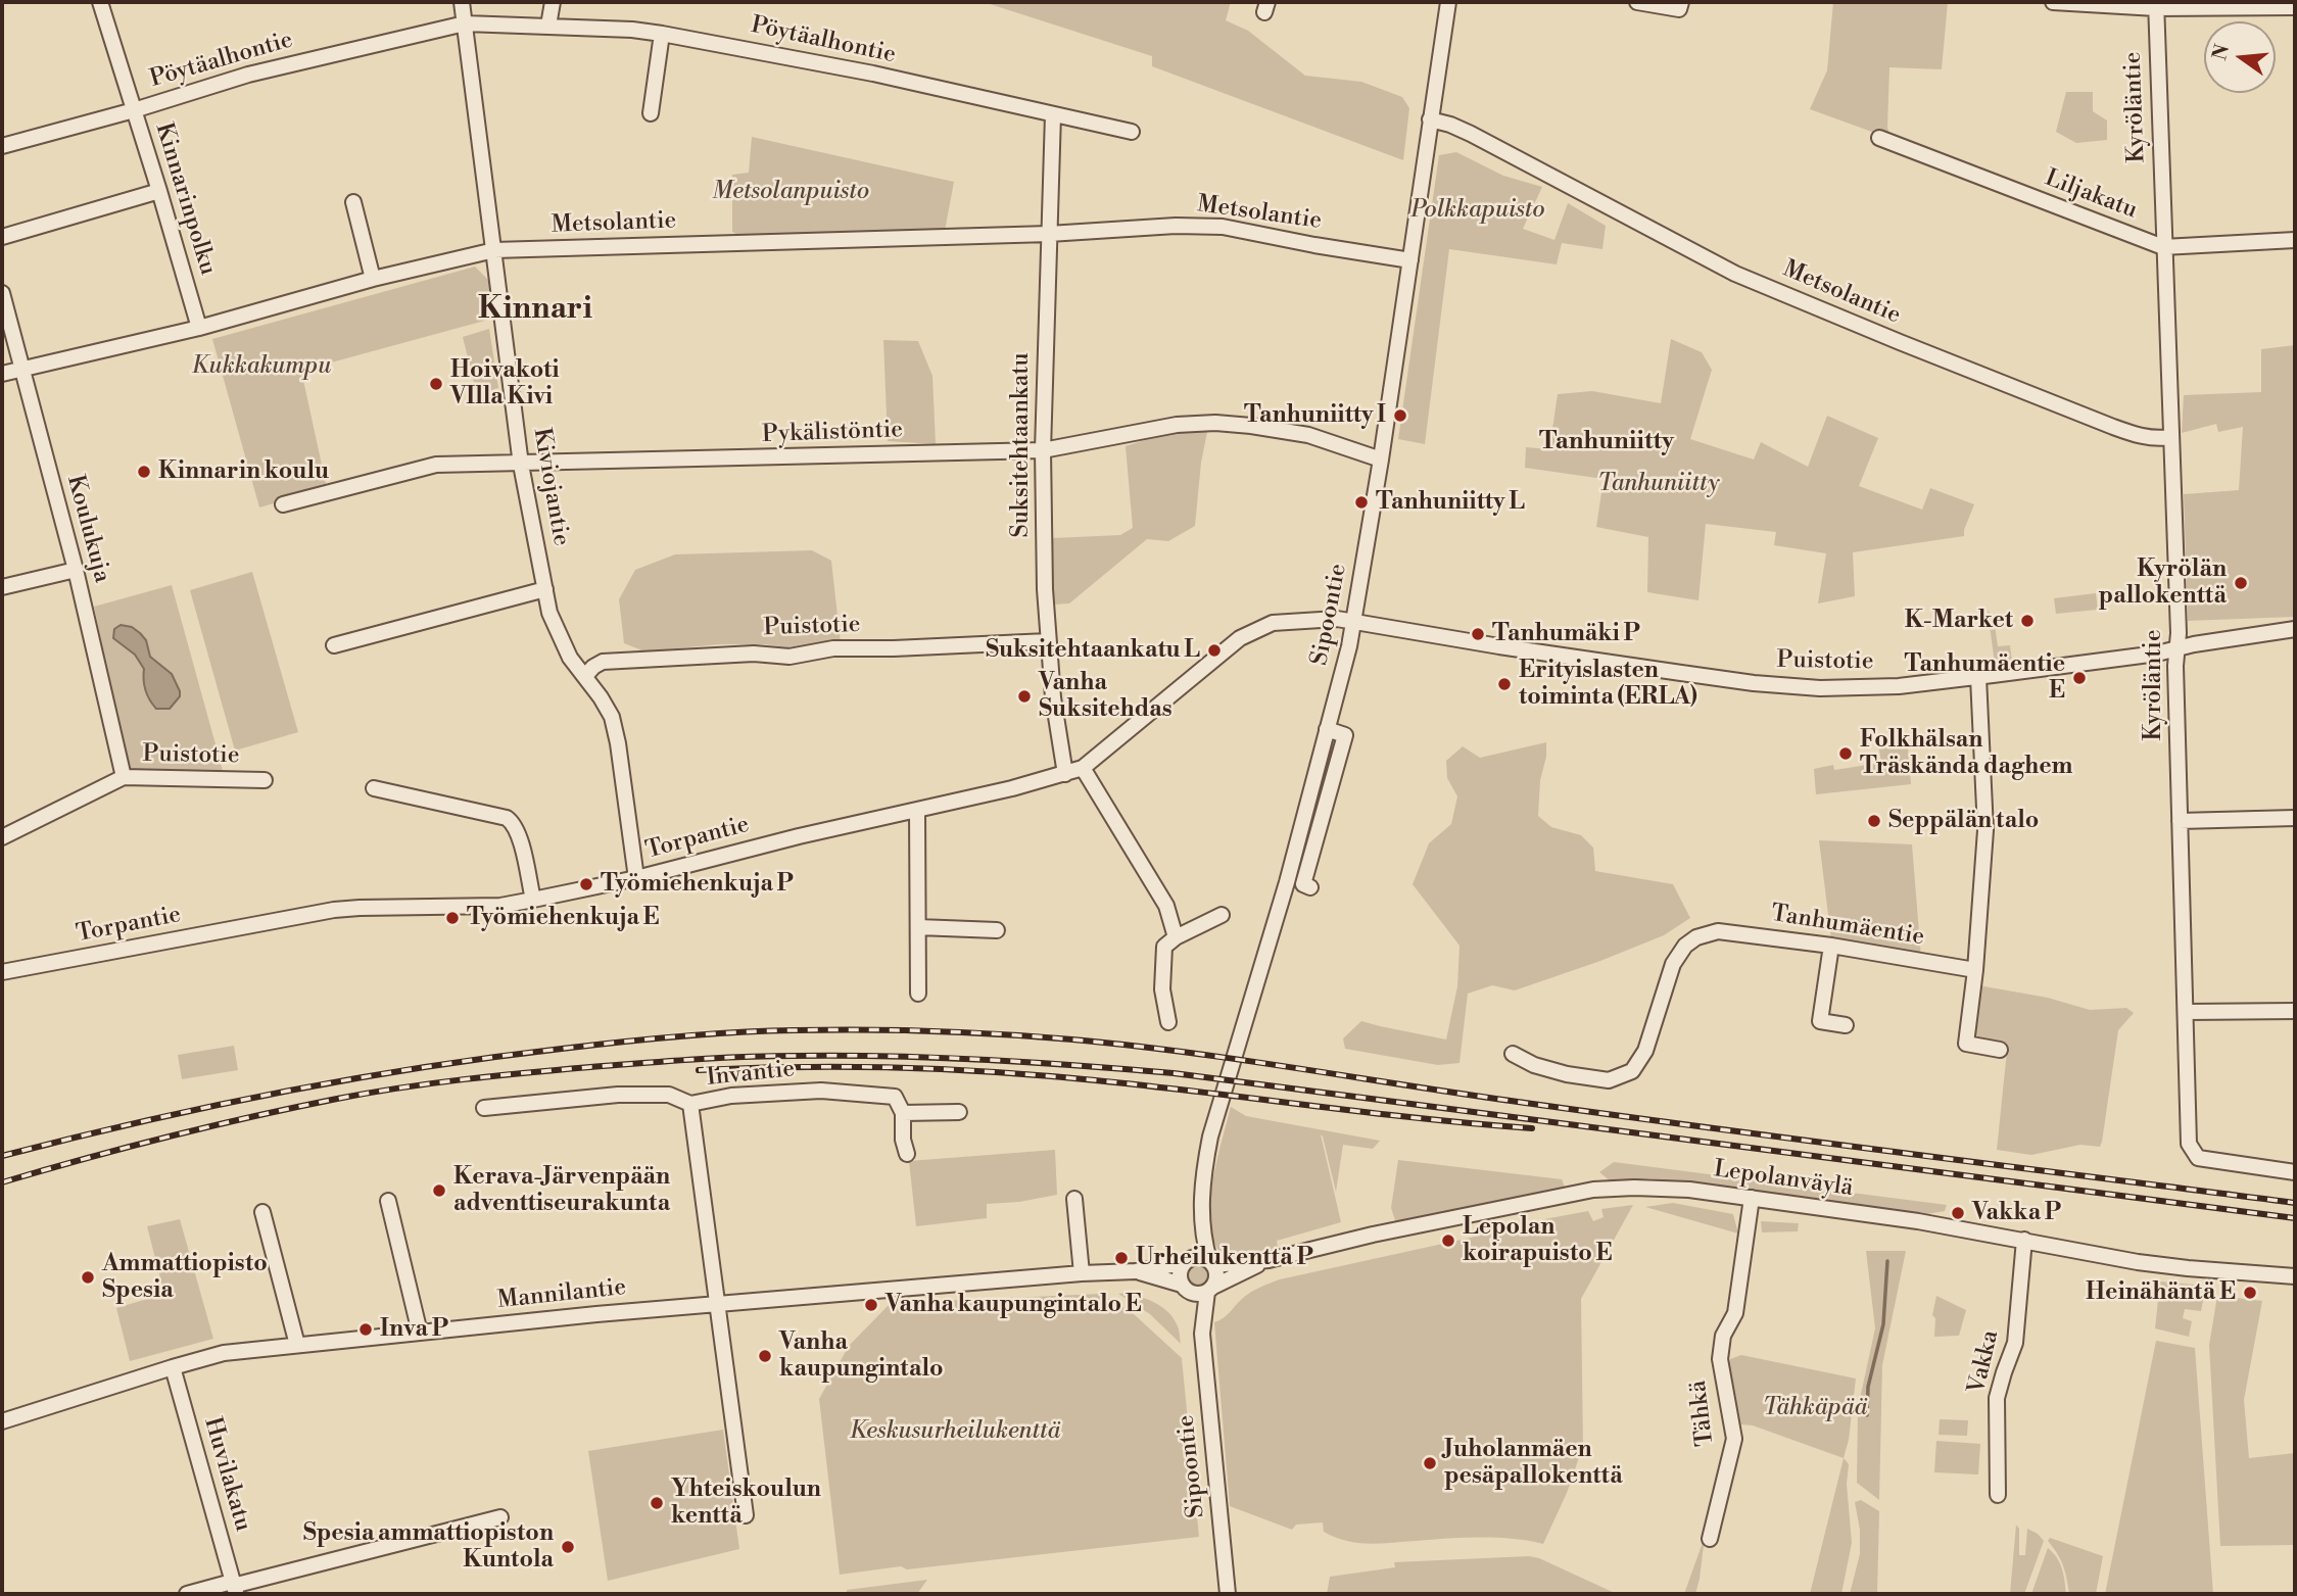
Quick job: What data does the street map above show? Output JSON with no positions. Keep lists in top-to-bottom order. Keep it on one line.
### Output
{"streets":{"street":["Pöytäalhontie","Kyröläntie","Liljakatu","Kinnarinpolku","Metsolantie","Pykälistöntie","Suksitehtaankatu","Kiviojantie","Koulukuja","Sipoontie","Puistotie","Torpantie","Tanhumäentie","Invantie","Lepolanväylä","Mannilantie","Vakka","Tähkä","Huvilakatu"]},"crossings":[["Pöytäalhontie","Kinnarinpolku"],["Pöytäalhontie","Suksitehtaankatu"],["Pöytäalhontie","Kiviojantie"],["Kyröläntie","Liljakatu"],["Kyröläntie","Metsolantie"],["Kyröläntie","Puistotie"],["Kinnarinpolku","Metsolantie"],["Metsolantie","Suksitehtaankatu"],["Metsolantie","Kiviojantie"],["Metsolantie","Koulukuja"],["Metsolantie","Sipoontie"],["Pykälistöntie","Suksitehtaankatu"],["Pykälistöntie","Kiviojantie"],["Pykälistöntie","Sipoontie"],["Suksitehtaankatu","Puistotie"],["Suksitehtaankatu","Torpantie"],["Kiviojantie","Puistotie"],["Kiviojantie","Torpantie"],["Koulukuja","Puistotie"],["Sipoontie","Puistotie"],["Sipoontie","Torpantie"],["Sipoontie","Lepolanväylä"],["Sipoontie","Mannilantie"],["Puistotie","Torpantie"],["Lepolanväylä","Mannilantie"],["Lepolanväylä","Vakka"],["Lepolanväylä","Tähkä"],["Mannilantie","Huvilakatu"]],"districts":["Kinnari","Tanhuniitty"],"parks":["Metsolanpuisto","Polkkapuisto","Kukkakumpu","Tanhuniitty","Tähkäpää","Keskusurheilukenttä"],"places":["Hoivakoti VIlla Kivi","Tanhuniitty I","Kinnarin koulu","Tanhuniitty L","Kyrölän pallokenttä","K-Market","Tanhumäki P","Suksitehtaankatu L","Tanhumäentie E","Erityislasten toiminta (ERLA)","Vanha Suksitehdas","Folkhälsan Träskända daghem","Seppälän talo","Työmiehenkuja P","Työmiehenkuja E","Kerava-Järvenpään adventtiseurakunta","Vakka P","Lepolan koirapuisto E","Urheilukenttä P","Ammattiopisto Spesia","Heinähäntä E","Vanha kaupungintalo E","Inva P","Vanha kaupungintalo","Juholanmäen pesäpallokenttä","Yhteiskoulun kenttä","Spesia ammattiopiston Kuntola"],"north":"left"}
